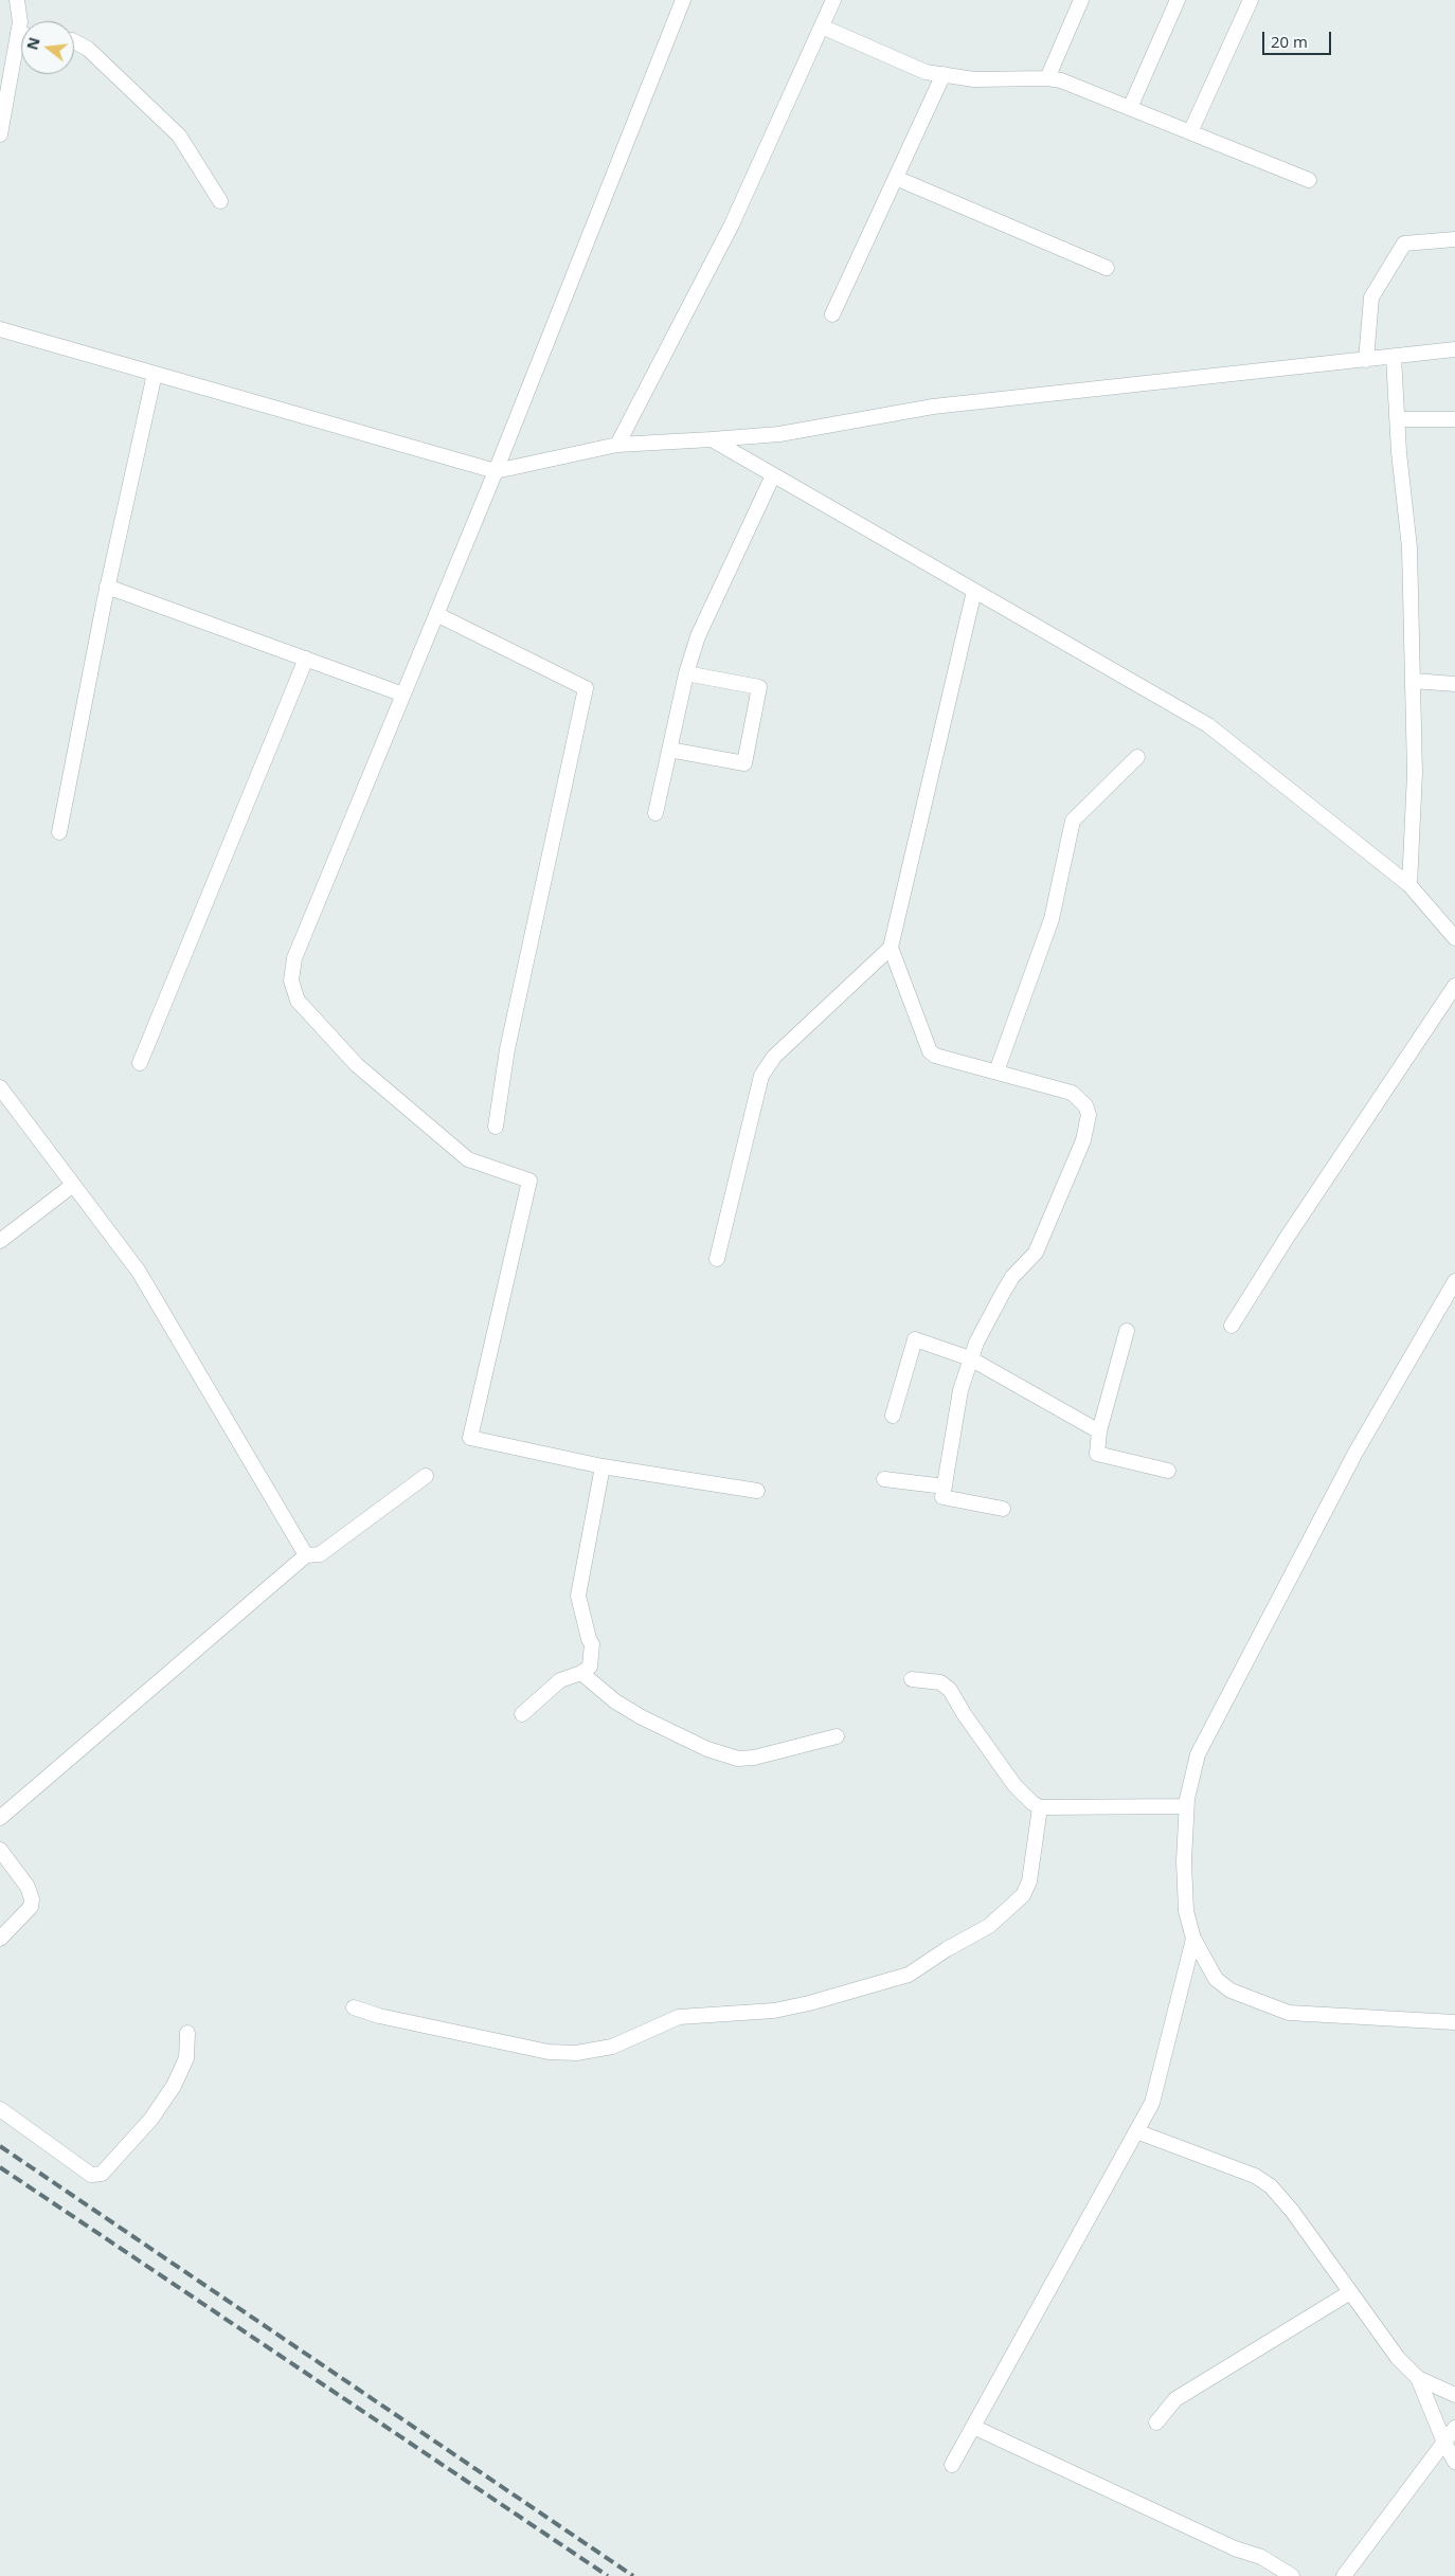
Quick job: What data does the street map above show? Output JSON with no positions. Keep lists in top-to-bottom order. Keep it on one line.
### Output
{"scale_bar":"20 m","north":"left"}
